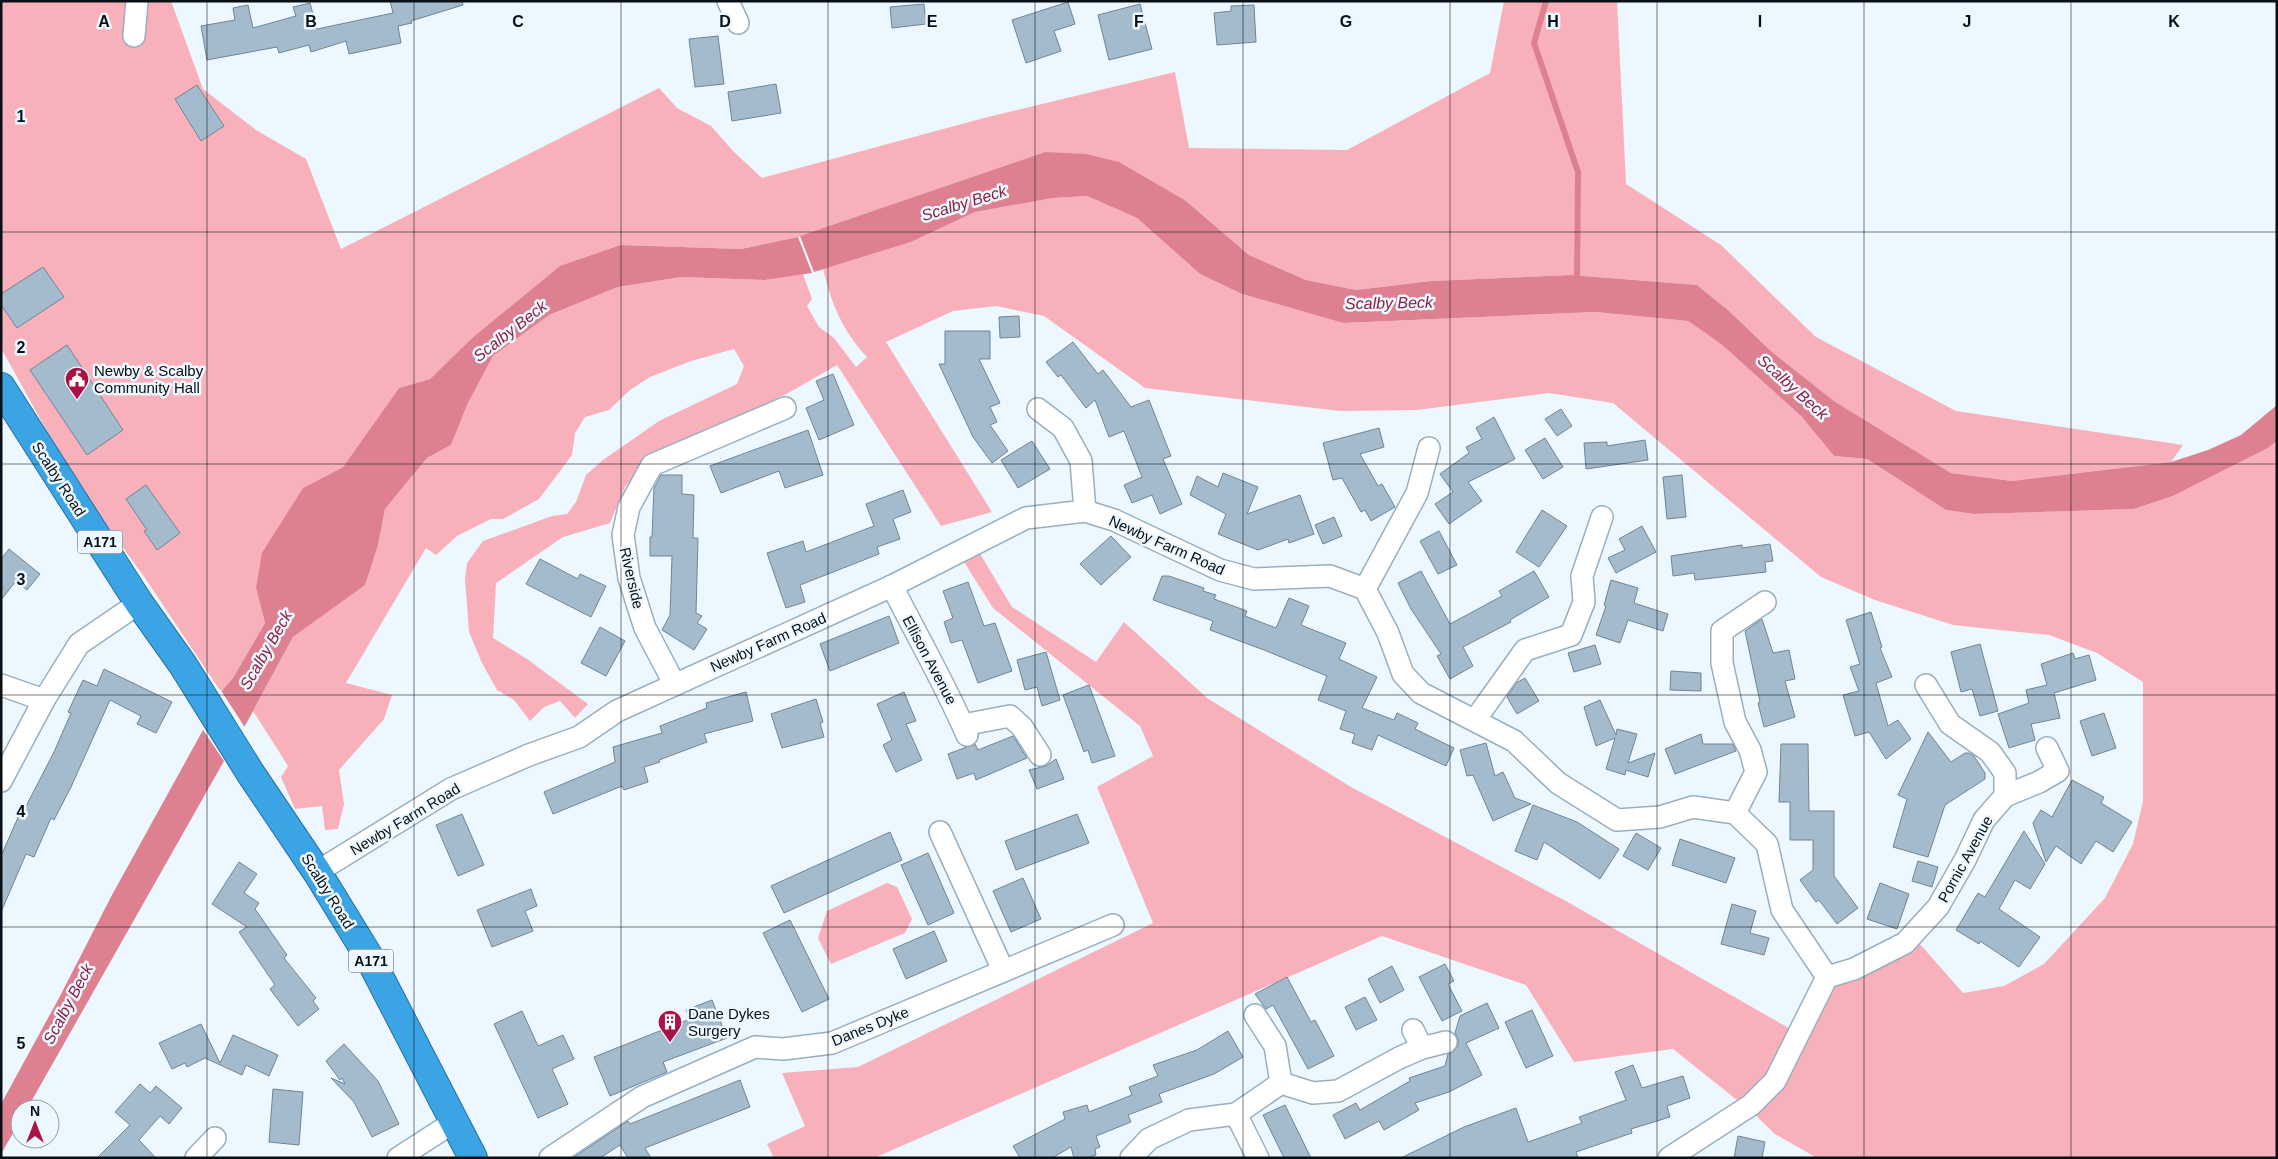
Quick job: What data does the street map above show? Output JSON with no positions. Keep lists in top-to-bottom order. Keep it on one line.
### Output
{"streets":{"highway":["Scalby Road","A171"],"street":["Newby Farm Road","Riverside","Ellison Avenue","Pornic Avenue","Danes Dyke"]},"crossings":[["Scalby Road","Newby Farm Road"],["Newby Farm Road","Riverside"],["Newby Farm Road","Ellison Avenue"]],"water":["Scalby Beck"],"places":{"public building":["Newby & Scalby Community Hall"],"building":["Dane Dykes Surgery"]},"north":"top","grid":{"columns":["A","B","C","D","E","F","G","H","I","J","K"],"rows":["1","2","3","4","5"]}}
